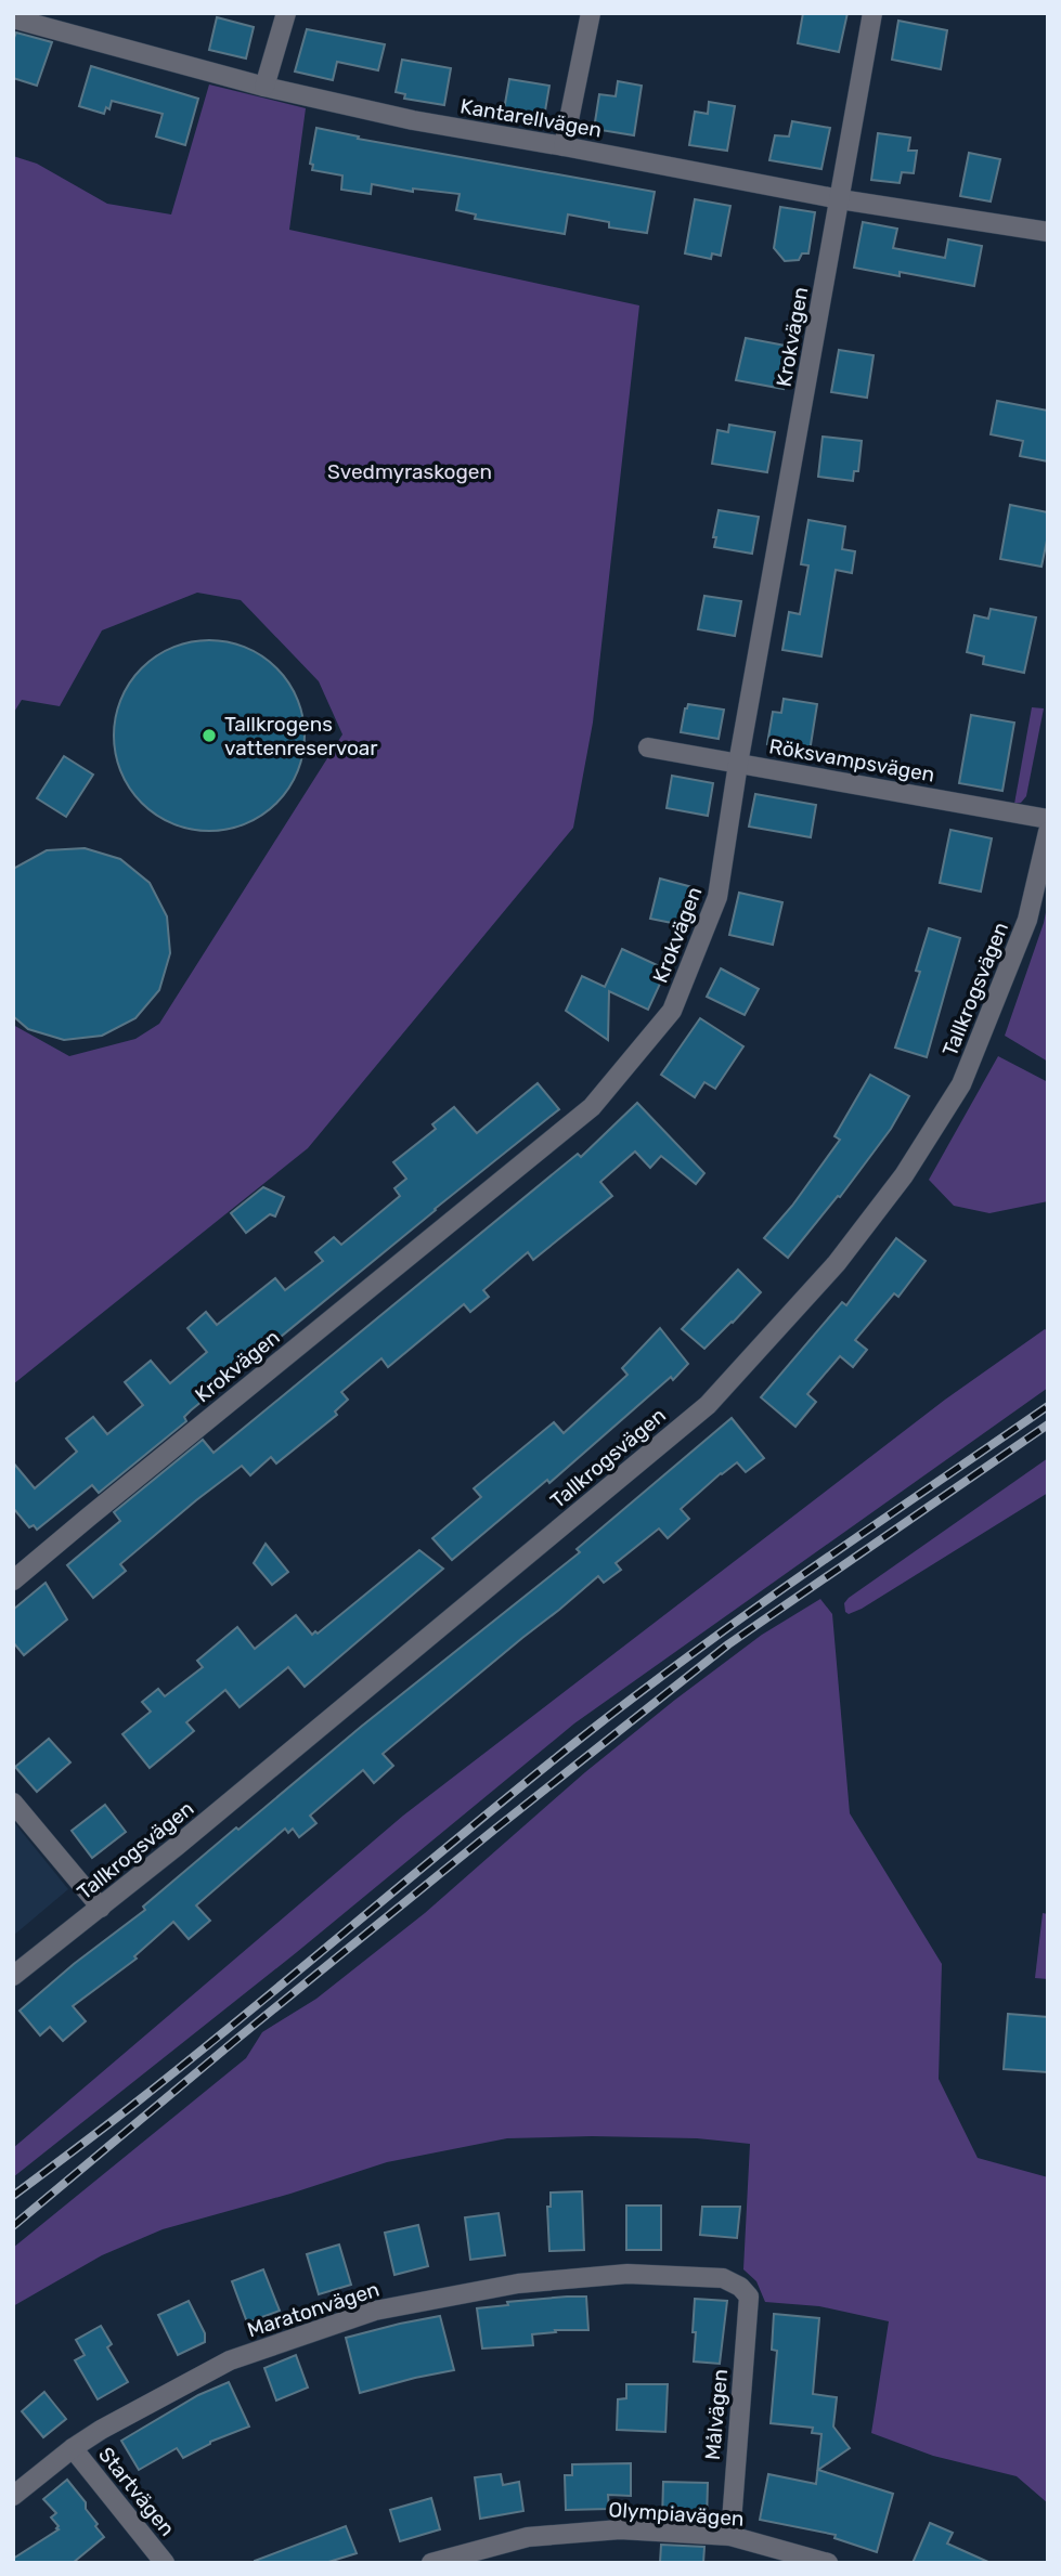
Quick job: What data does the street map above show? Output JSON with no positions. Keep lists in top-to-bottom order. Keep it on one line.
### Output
{"streets":{"street":["Kantarellvägen","Krokvägen","Röksvampsvägen","Tallkrogsvägen","Maratonvägen","Målvägen","Startvägen","Olympiavägen"]},"crossings":[["Kantarellvägen","Krokvägen"],["Krokvägen","Röksvampsvägen"],["Maratonvägen","Målvägen"],["Maratonvägen","Startvägen"],["Målvägen","Olympiavägen"]],"parks":["Svedmyraskogen"],"places":["Tallkrogens vattenreservoar"]}
